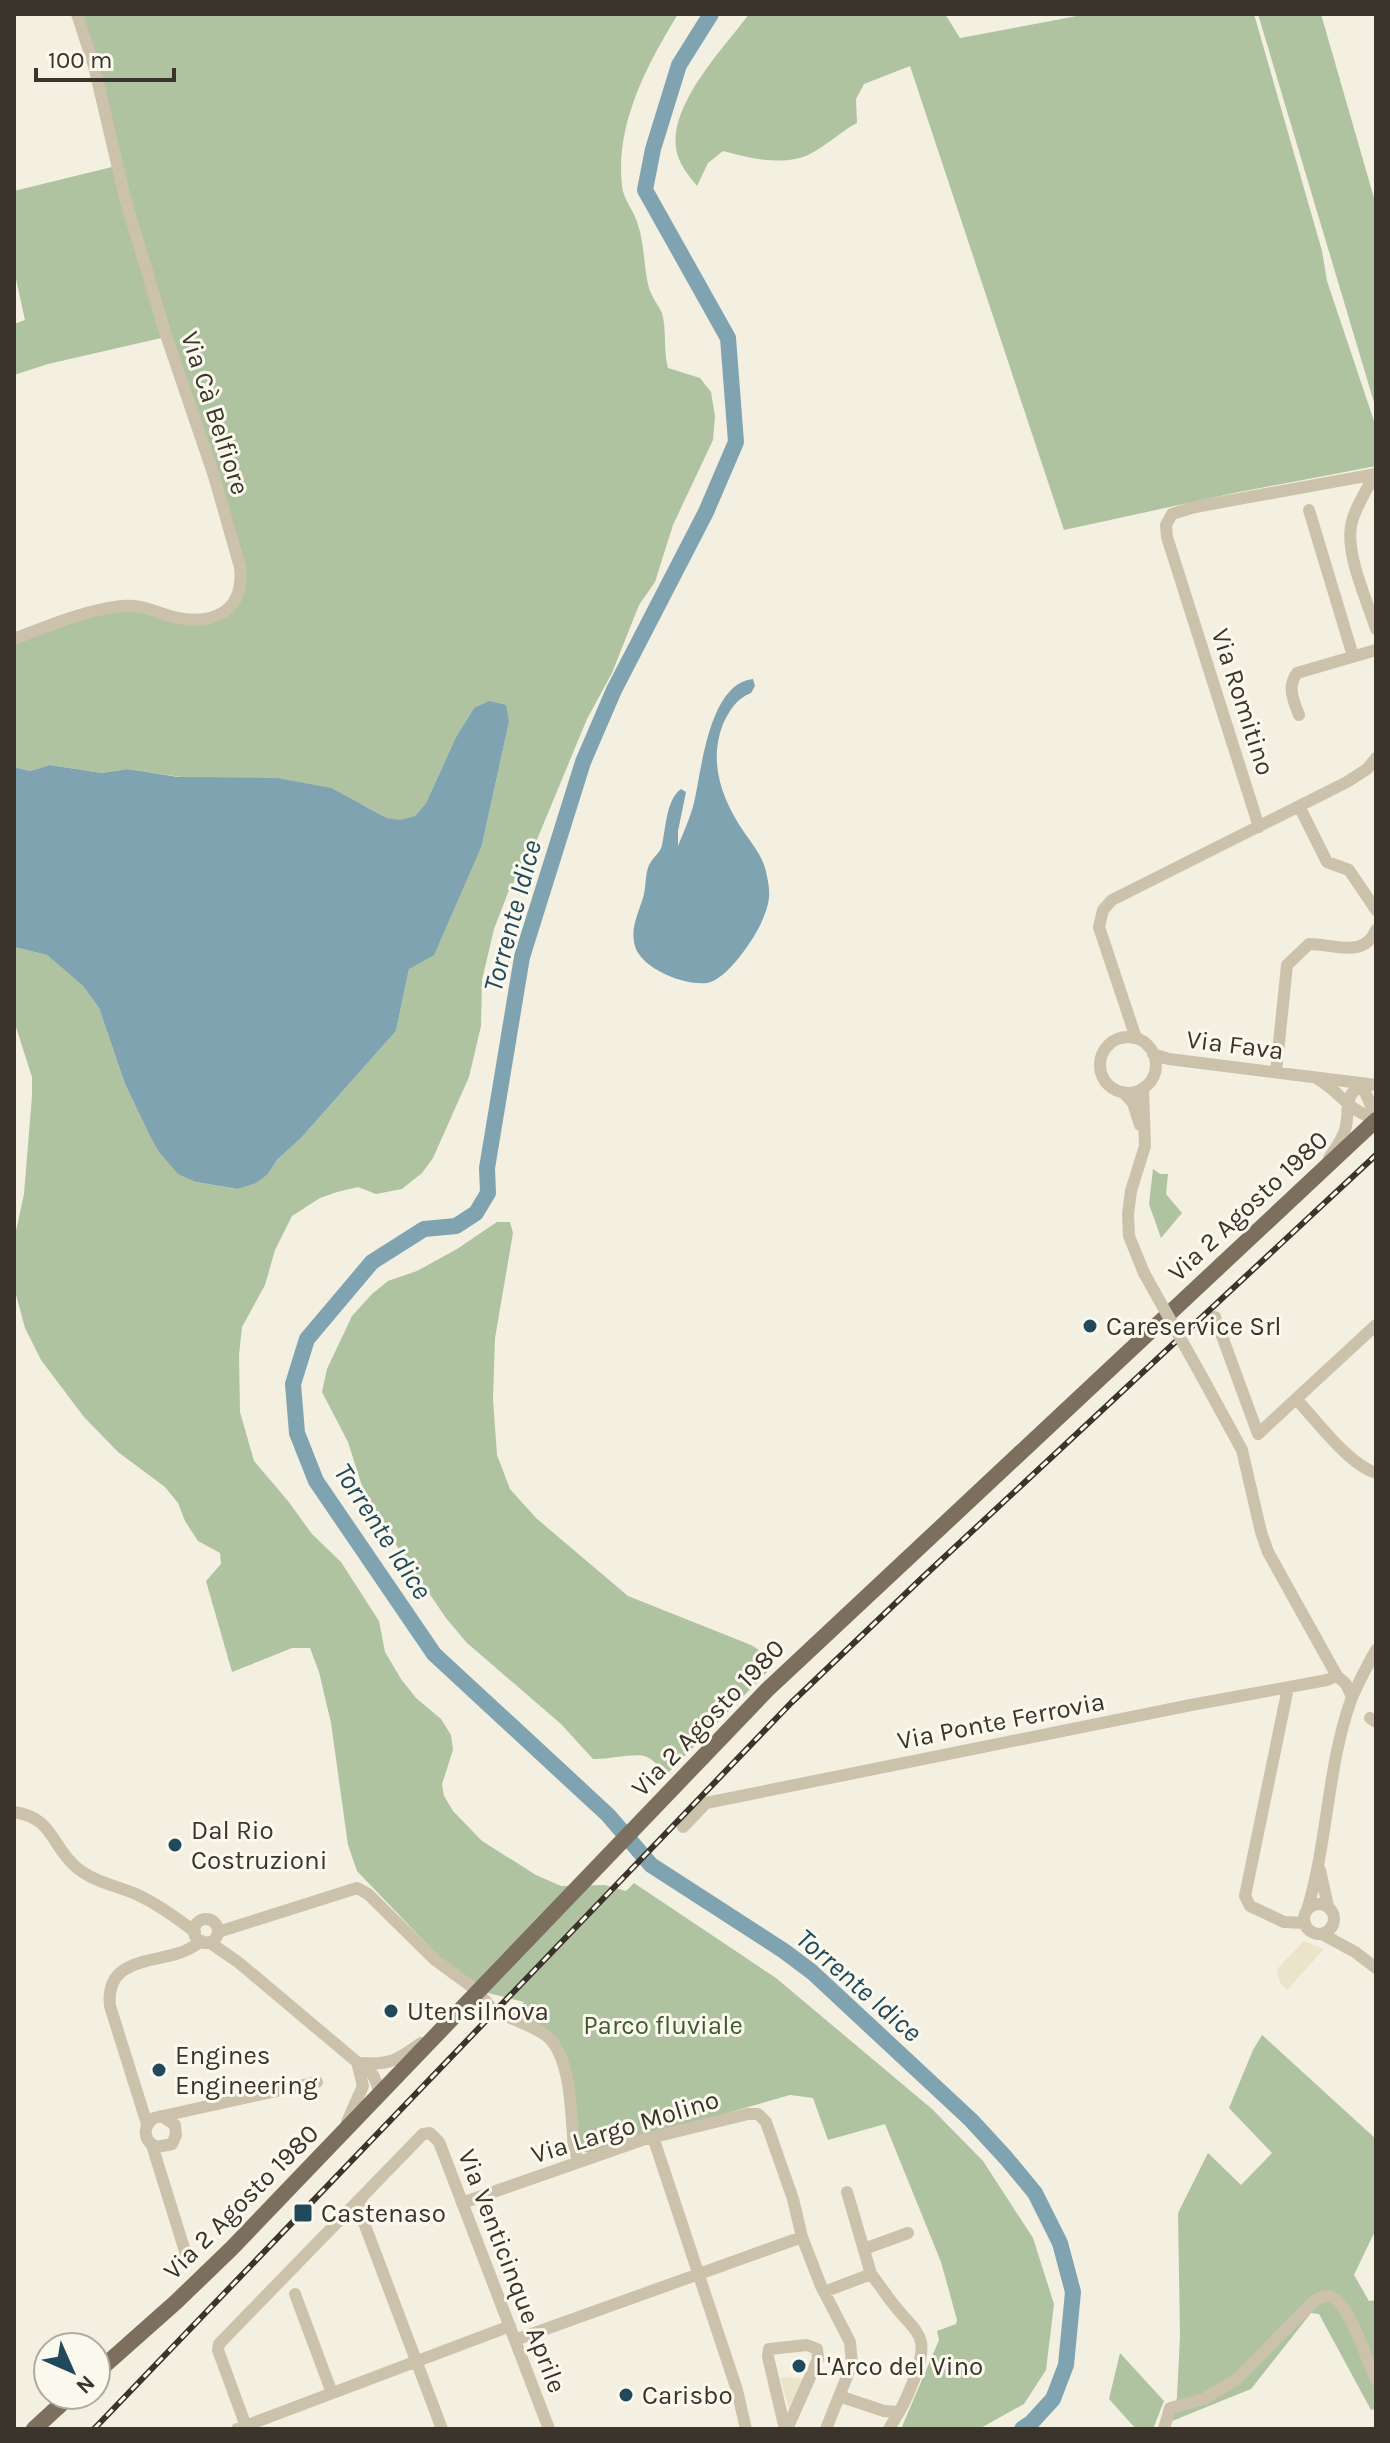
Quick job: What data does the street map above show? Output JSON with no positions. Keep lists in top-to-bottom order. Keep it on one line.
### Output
{"streets":{"main road":["Via 2 Agosto 1980"],"street":["Via Cà Belfiore","Via Romitino","Via Fava","Via Ponte Ferrovia","Via Largo Molino","Via Venticinque Aprile"]},"crossings":[["Via Fava","Via 2 Agosto 1980"],["Via Largo Molino","Via Venticinque Aprile"]],"water":["Torrente Idice"],"parks":["Parco fluviale"],"places":{"other":["Careservice Srl","Dal Rio Costruzioni","Utensilnova","Engines Engineering","L'Arco del Vino","Carisbo"],"transit":["Castenaso"]},"scale_bar":"100 m","north":"bottom right"}
